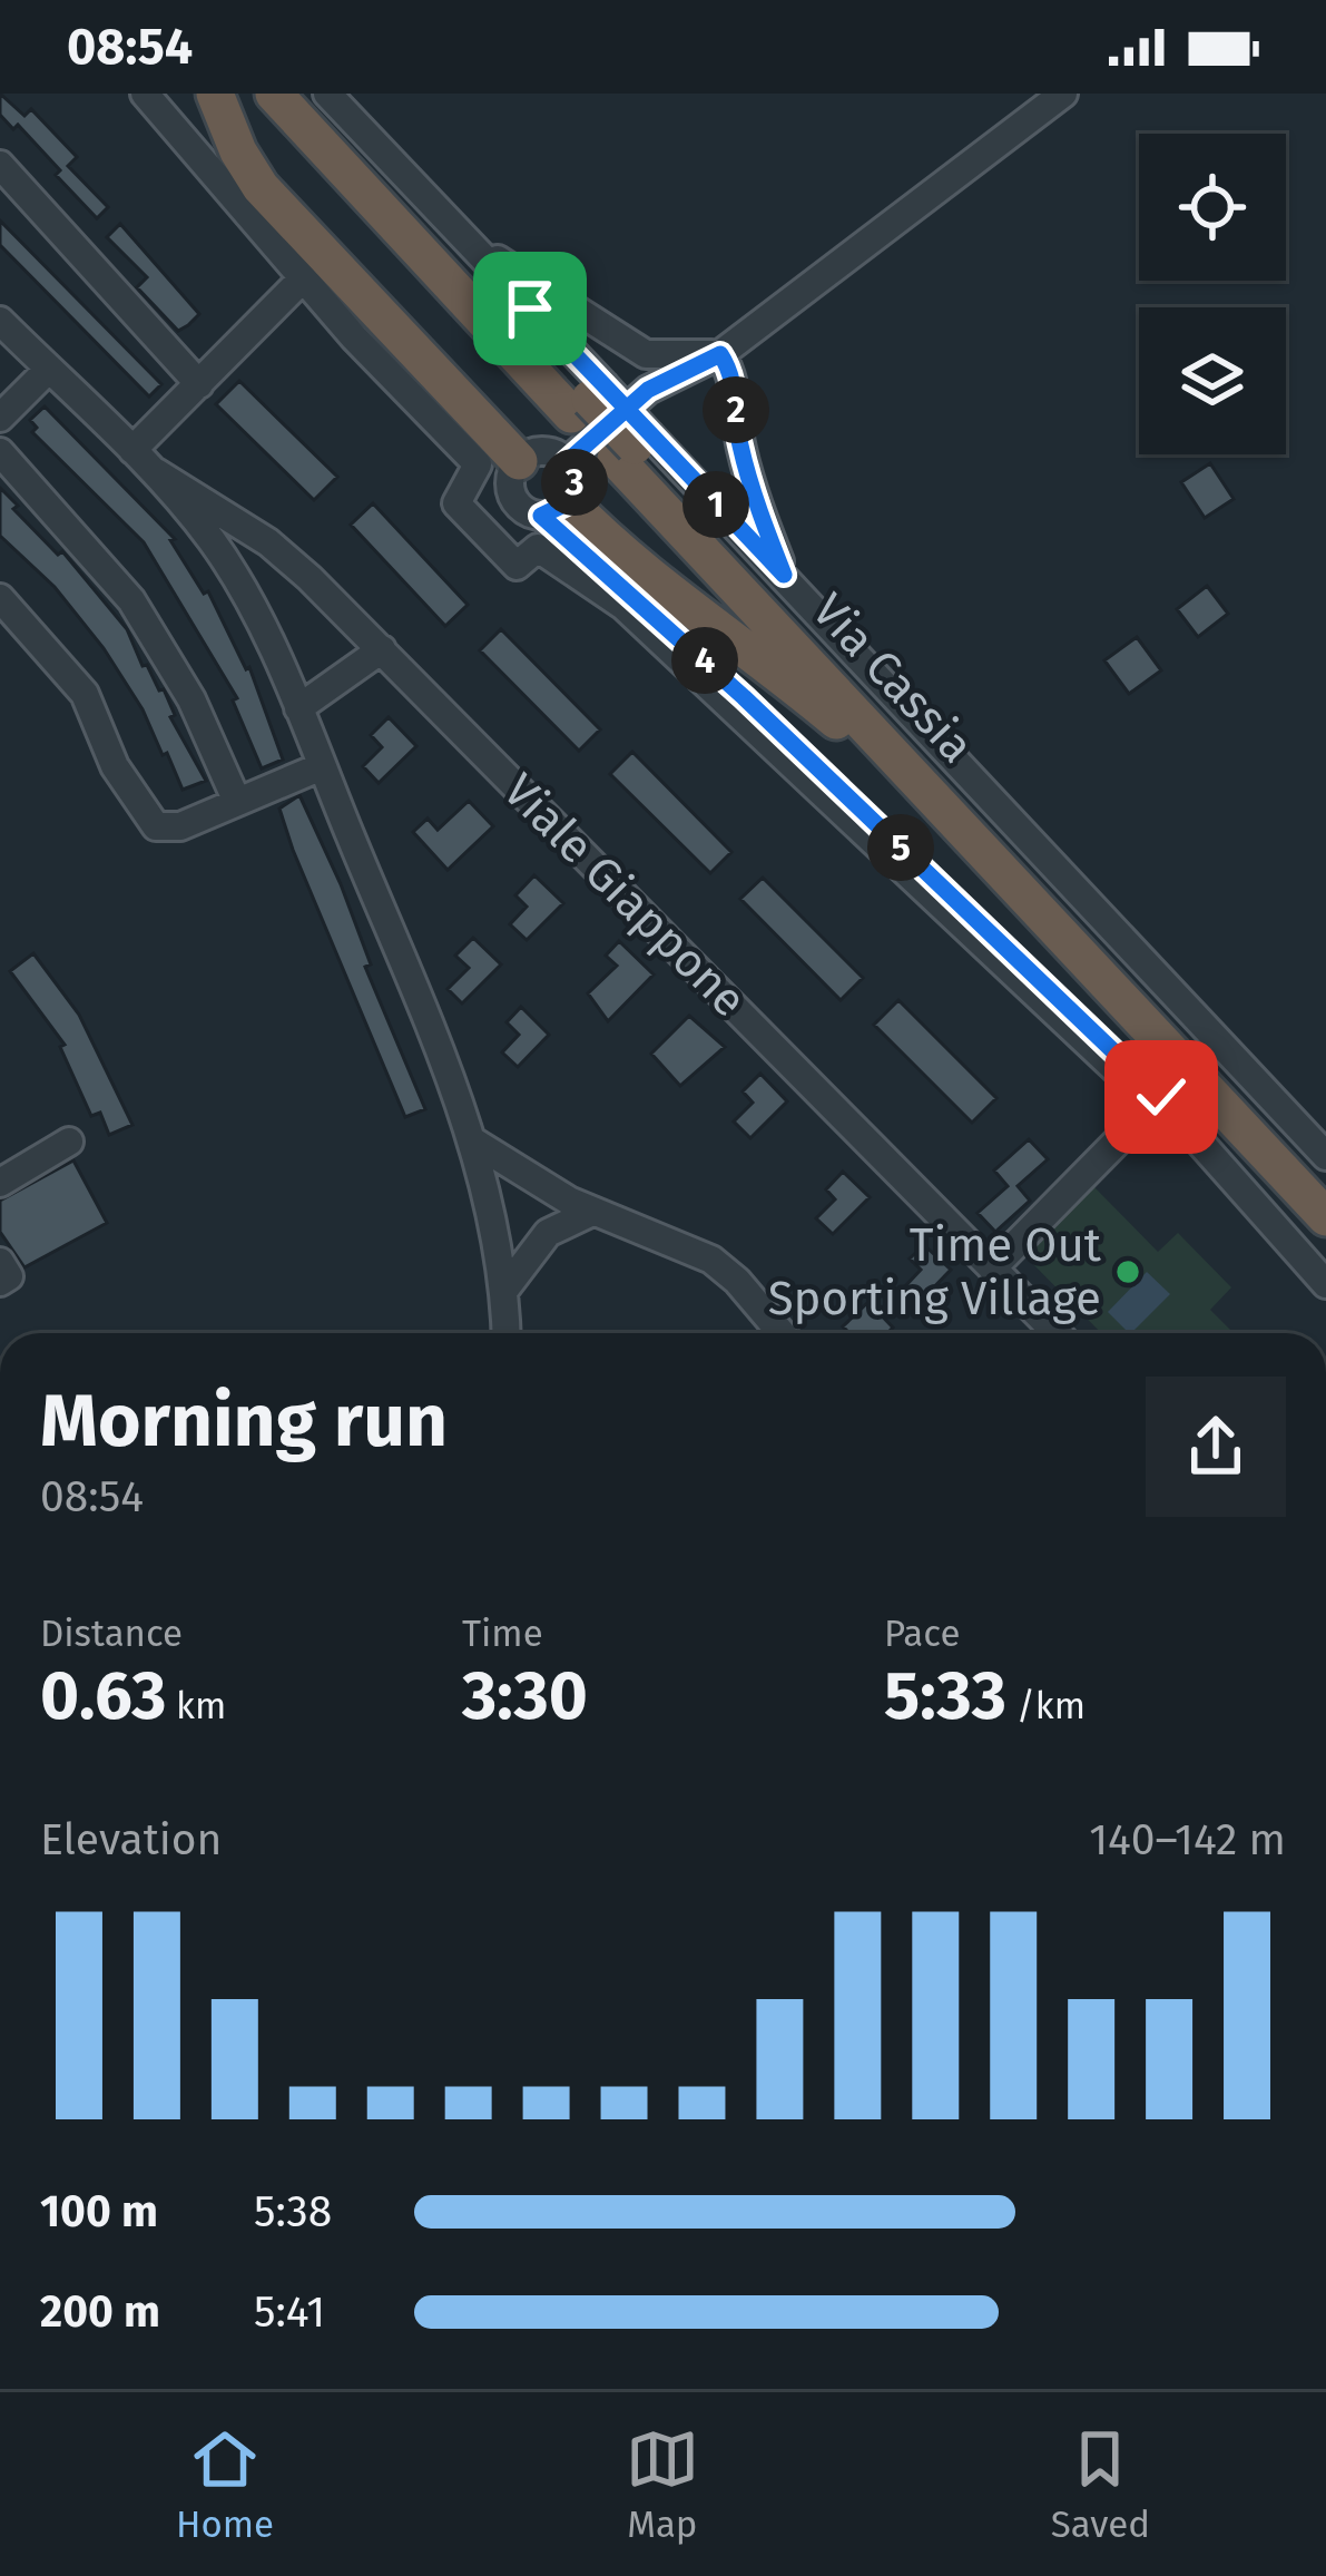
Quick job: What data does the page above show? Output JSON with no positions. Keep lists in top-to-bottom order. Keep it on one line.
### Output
{"streets":{"highway":["Via Cassia"],"street":["Viale Giappone"]},"places":["Time Out Sporting Village"],"page":{"status":"08:54","pins":["2","3","1","4","5"],"heading":["Morning run","08:54"],"stats":[["Distance","0.63 km"],["Time","3:30"],["Pace","5:33 /km"]],"chart":["Elevation","140–142 m"],"list":[{"name":"100 m","note":"5:38"},{"name":"200 m","note":"5:41"}],"tabs":["Home","Map","Saved"]}}
